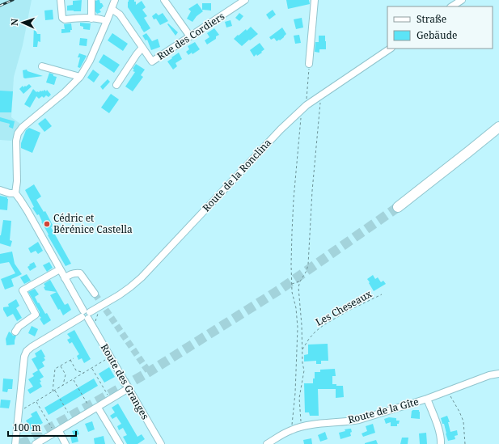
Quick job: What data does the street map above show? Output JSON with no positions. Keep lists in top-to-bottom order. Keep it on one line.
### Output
{"streets":{"street":["Rue des Cordiers","Route de la Ronclina","Route des Granges","Route de la Gîte"],"path":["Les Cheseaux"]},"crossings":[["Route de la Ronclina","Route des Granges"]],"places":["Cédric et Bérénice Castella"],"legend":["Straße","Gebäude"],"scale_bar":"100 m","north":"left"}
